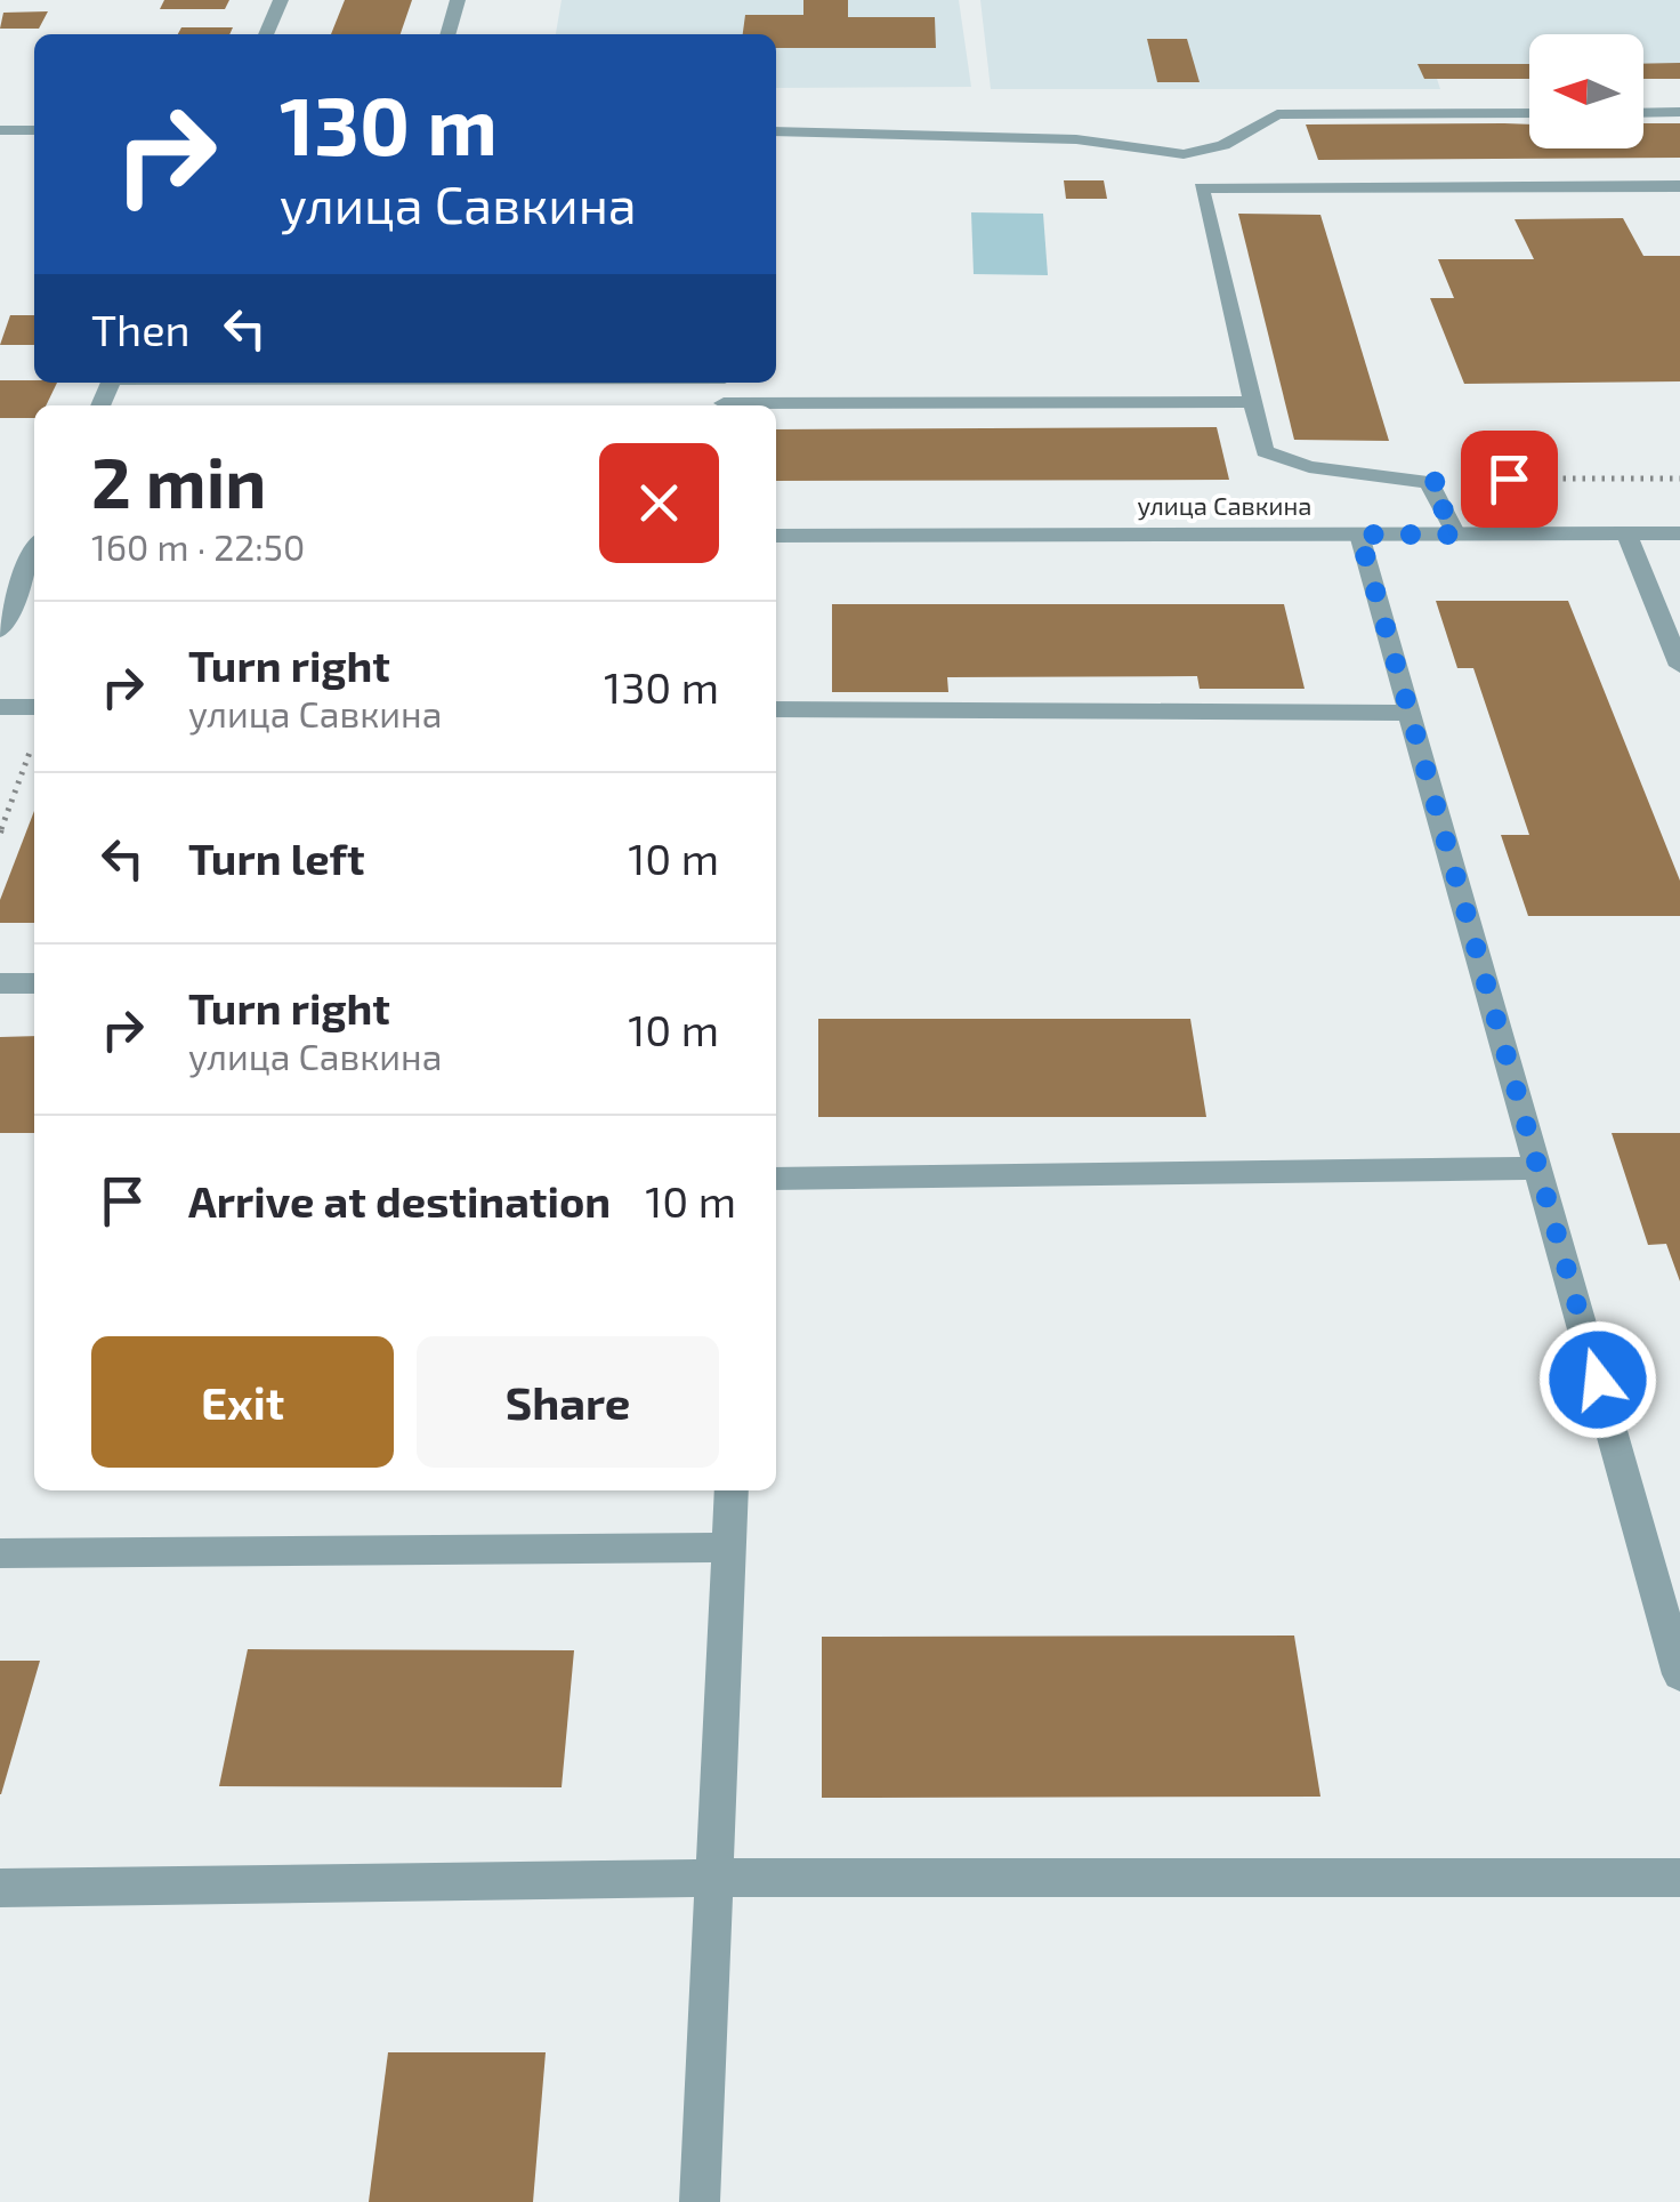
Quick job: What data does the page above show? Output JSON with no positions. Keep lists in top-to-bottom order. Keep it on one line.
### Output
{"streets":{"street":["улица Савкина"]},"north":"left","page":{"turn":["130 m","улица Савкина"],"then":"Then","heading":["2 min","160 m · 22:50"],"list":[{"name":"Turn right","note":"улица Савкина","value":"130 m"},{"name":"Turn left","value":"10 m"},{"name":"Turn right","note":"улица Савкина","value":"10 m"},{"name":"Arrive at destination","value":"10 m"}],"buttons":["Exit","Share"]}}
